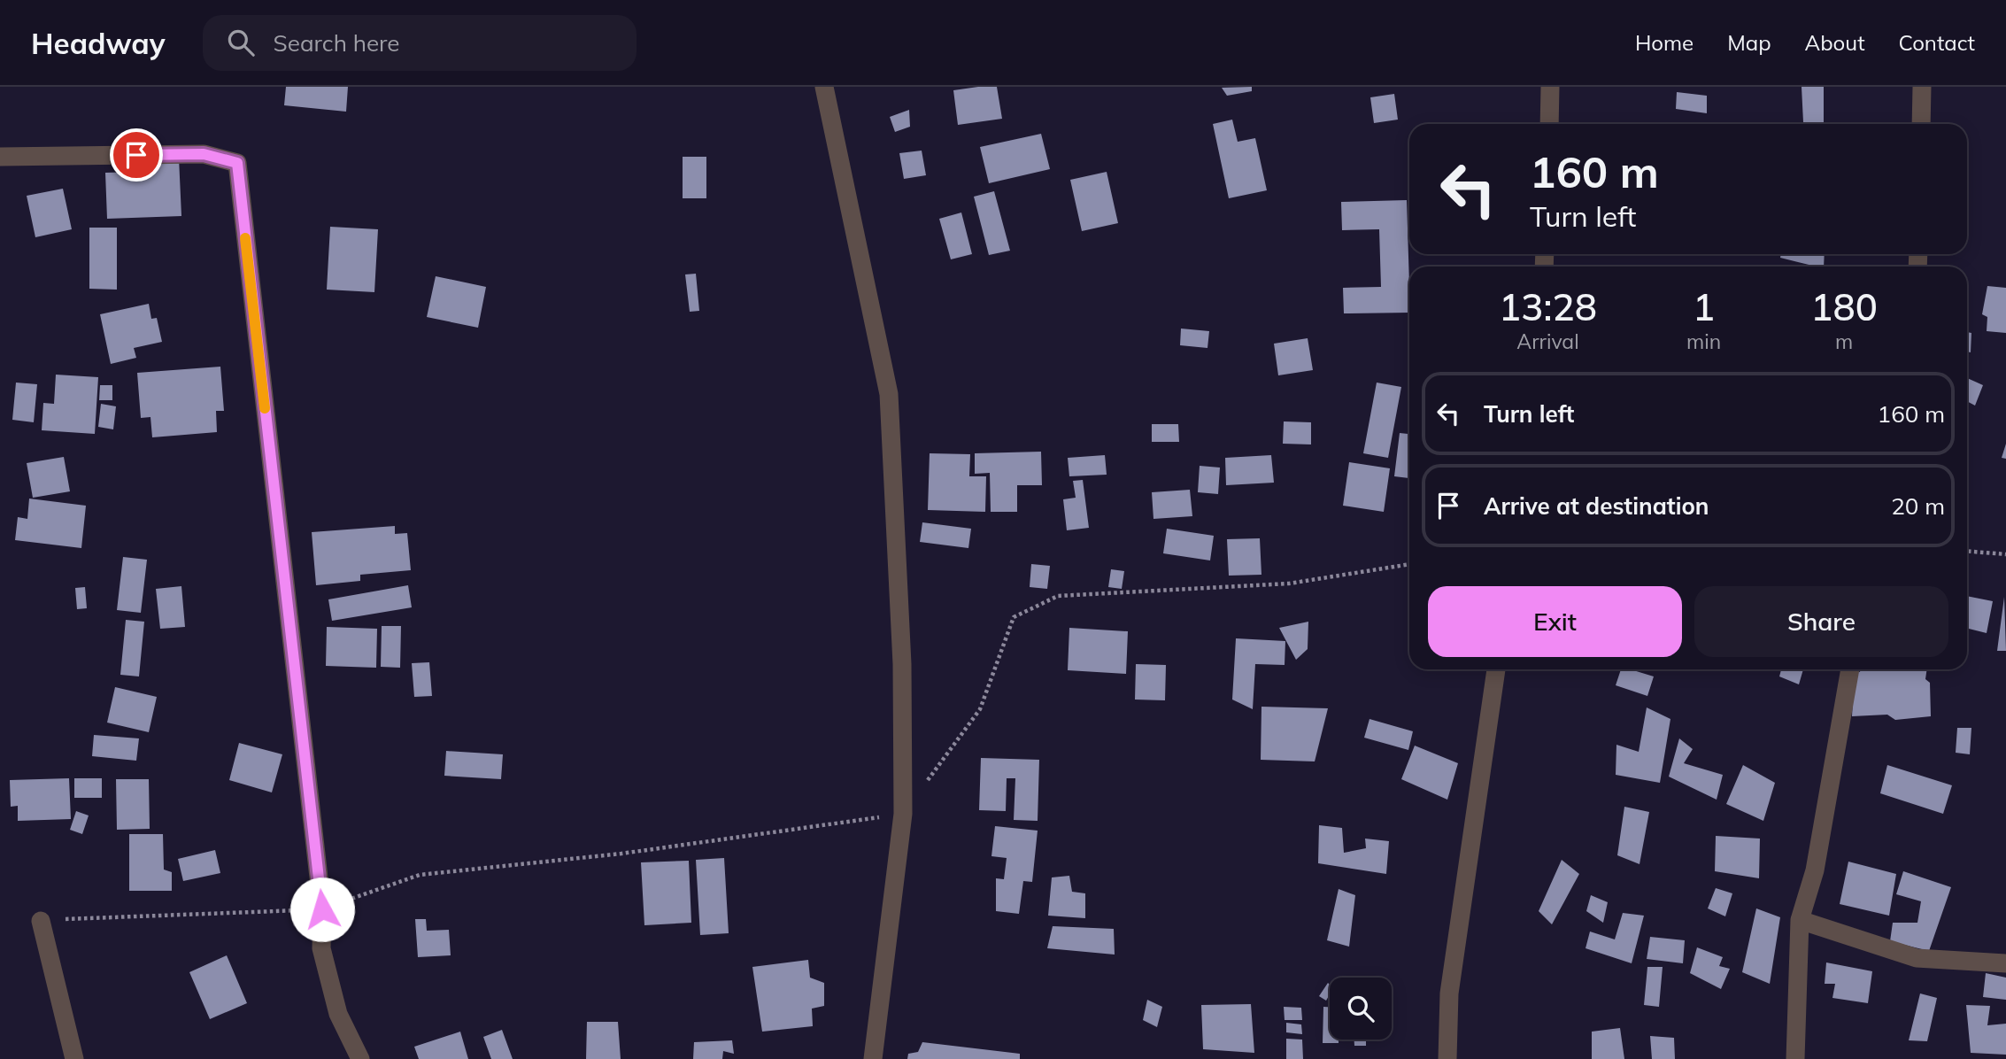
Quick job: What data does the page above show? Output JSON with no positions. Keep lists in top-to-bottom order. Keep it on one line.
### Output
{"page":{"header":"Headway","search":"Search here","nav":["Home","Map","About","Contact"],"turn":["160 m","Turn left"],"eta":["13:28","Arrival","1","min","180","m"],"list":[{"name":"Turn left","value":"160 m"},{"name":"Arrive at destination","value":"20 m"}],"buttons":["Exit","Share"]}}
